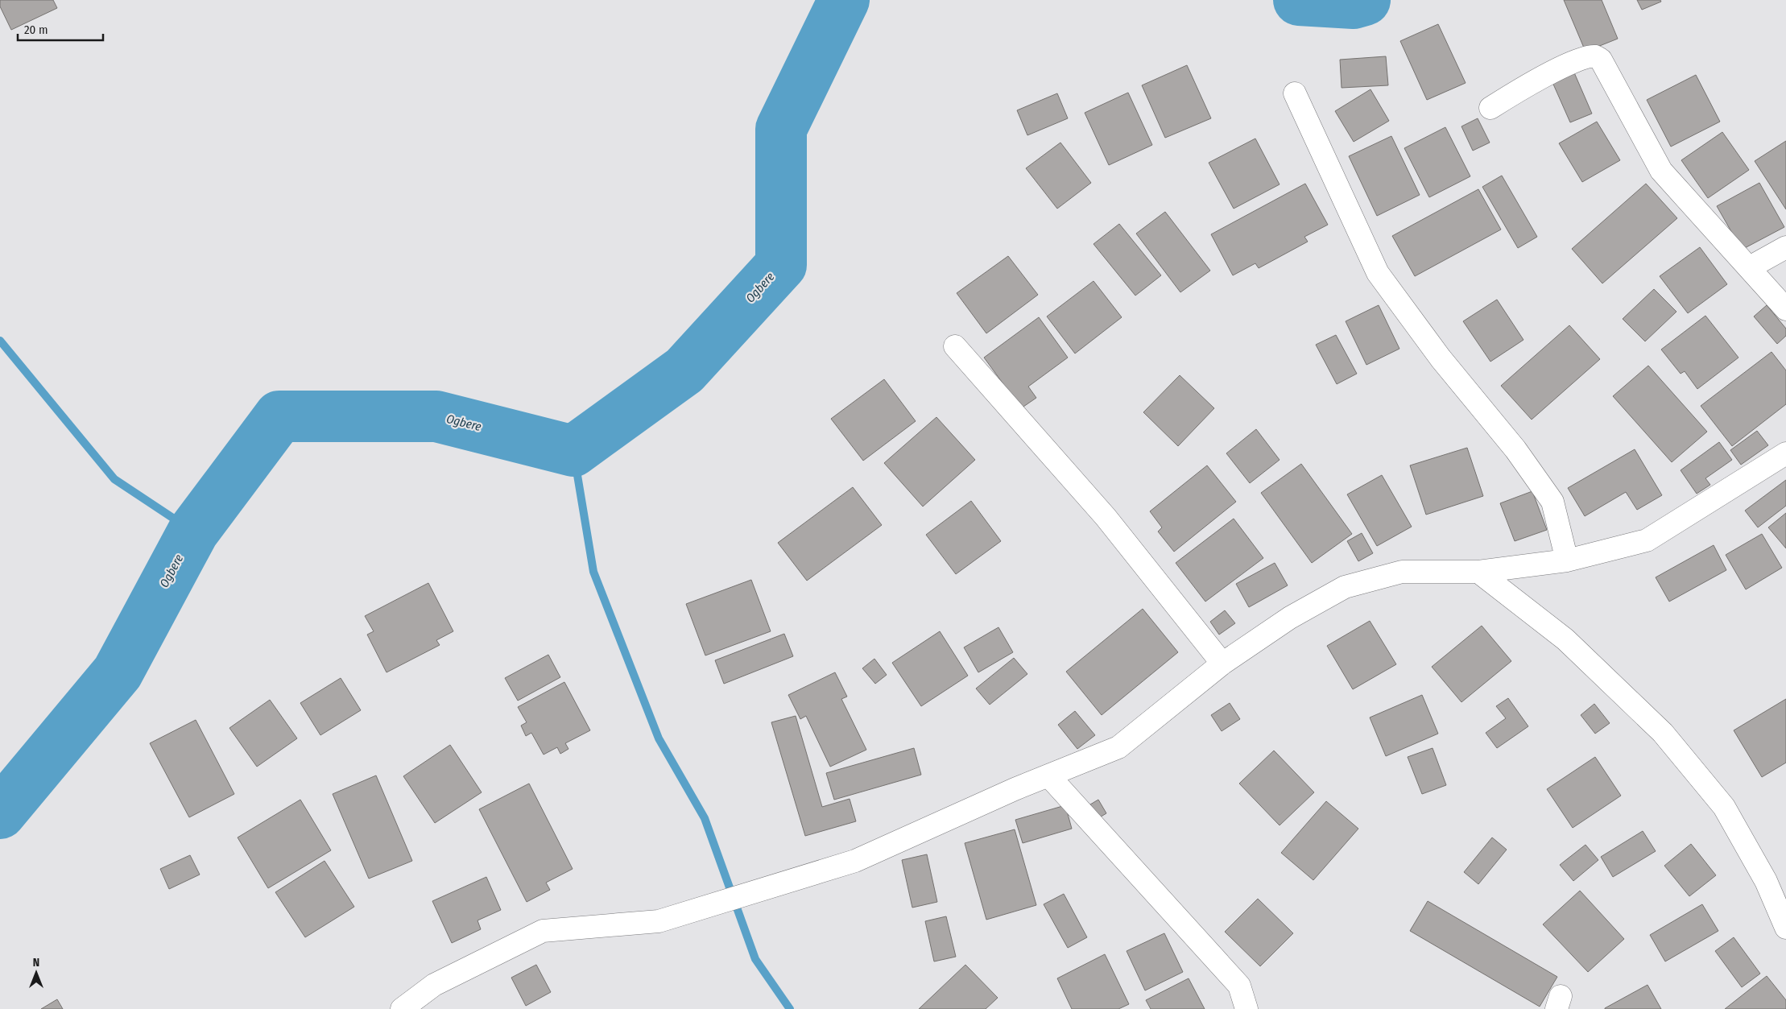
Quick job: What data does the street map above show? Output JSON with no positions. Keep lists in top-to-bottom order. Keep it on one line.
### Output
{"water":["Ogbere"],"scale_bar":"20 m","north":"top"}
